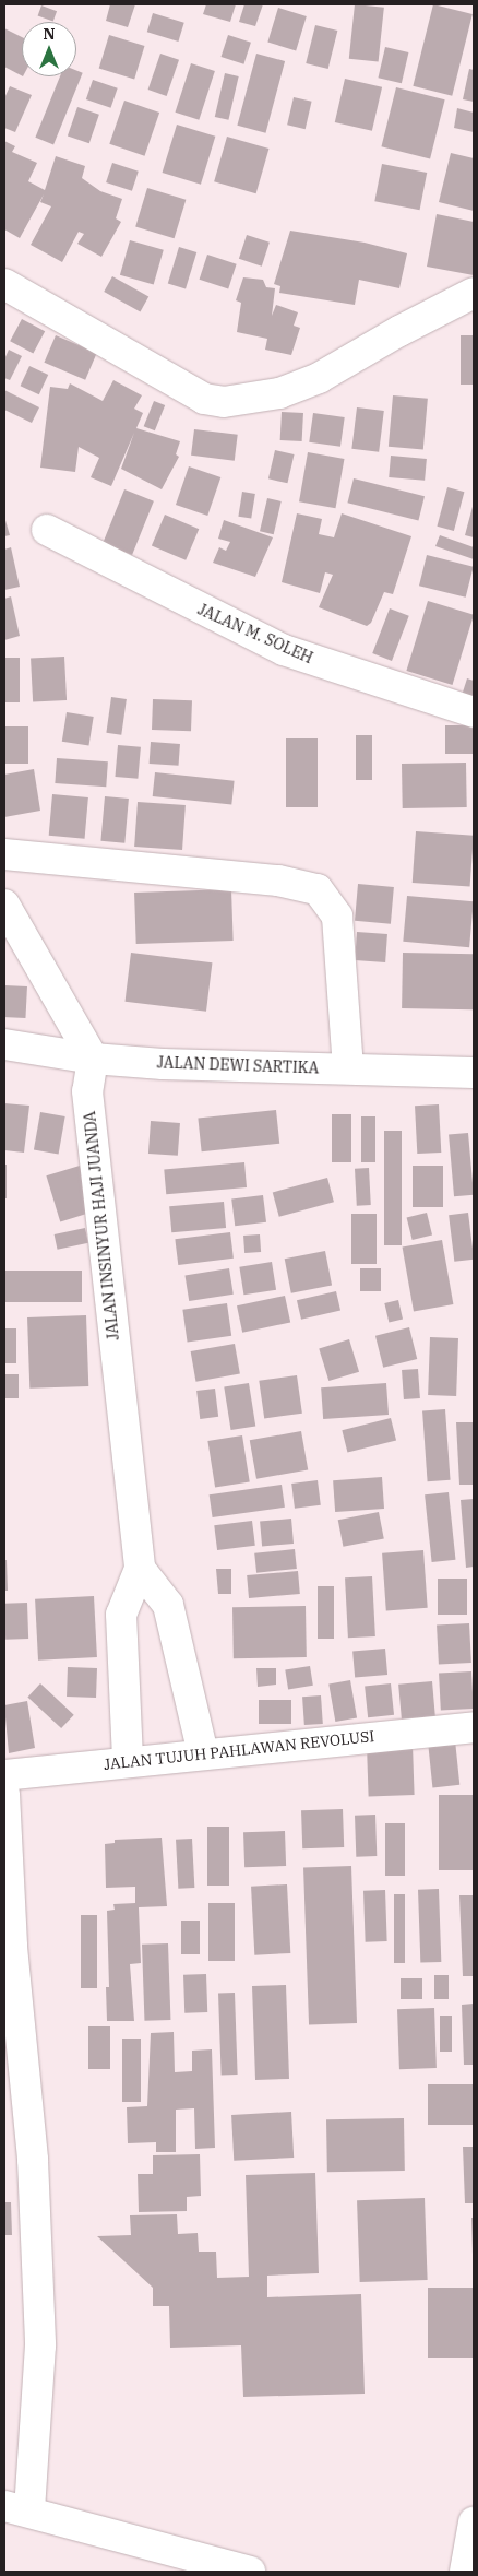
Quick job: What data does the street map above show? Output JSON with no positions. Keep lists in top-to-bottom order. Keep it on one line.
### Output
{"streets":{"street":["JALAN M. SOLEH","JALAN DEWI SARTIKA","JALAN INSINYUR HAJI JUANDA","JALAN TUJUH PAHLAWAN REVOLUSI"]},"crossings":[["JALAN DEWI SARTIKA","JALAN INSINYUR HAJI JUANDA"],["JALAN INSINYUR HAJI JUANDA","JALAN TUJUH PAHLAWAN REVOLUSI"]],"north":"top"}
